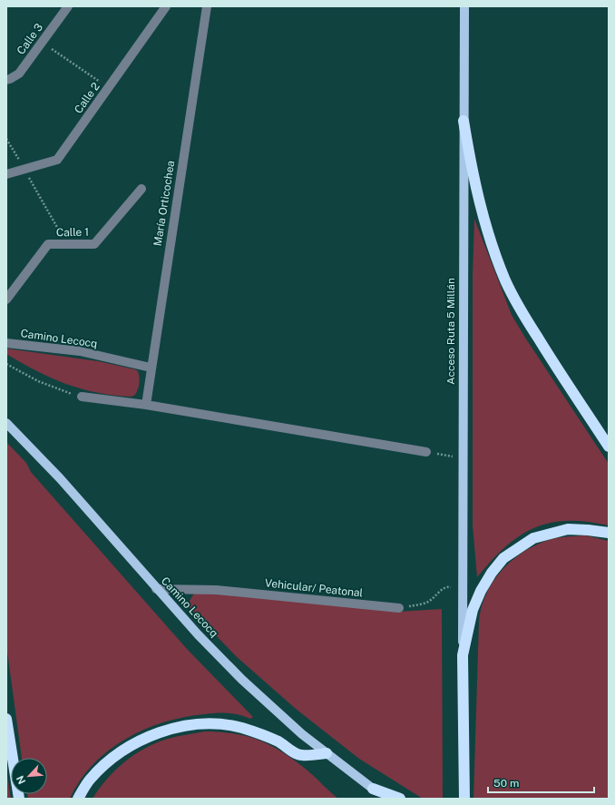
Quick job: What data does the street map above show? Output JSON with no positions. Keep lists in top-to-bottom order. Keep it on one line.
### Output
{"streets":{"main road":["Acceso Ruta 5 Millán","Camino Lecocq"],"street":["Calle 3","Calle 2","María Orticochea","Calle 1","Vehicular/ Peatonal"]},"crossings":[["María Orticochea","Camino Lecocq"],["Camino Lecocq","Vehicular/ Peatonal"]],"scale_bar":"50 m","north":"bottom left"}
